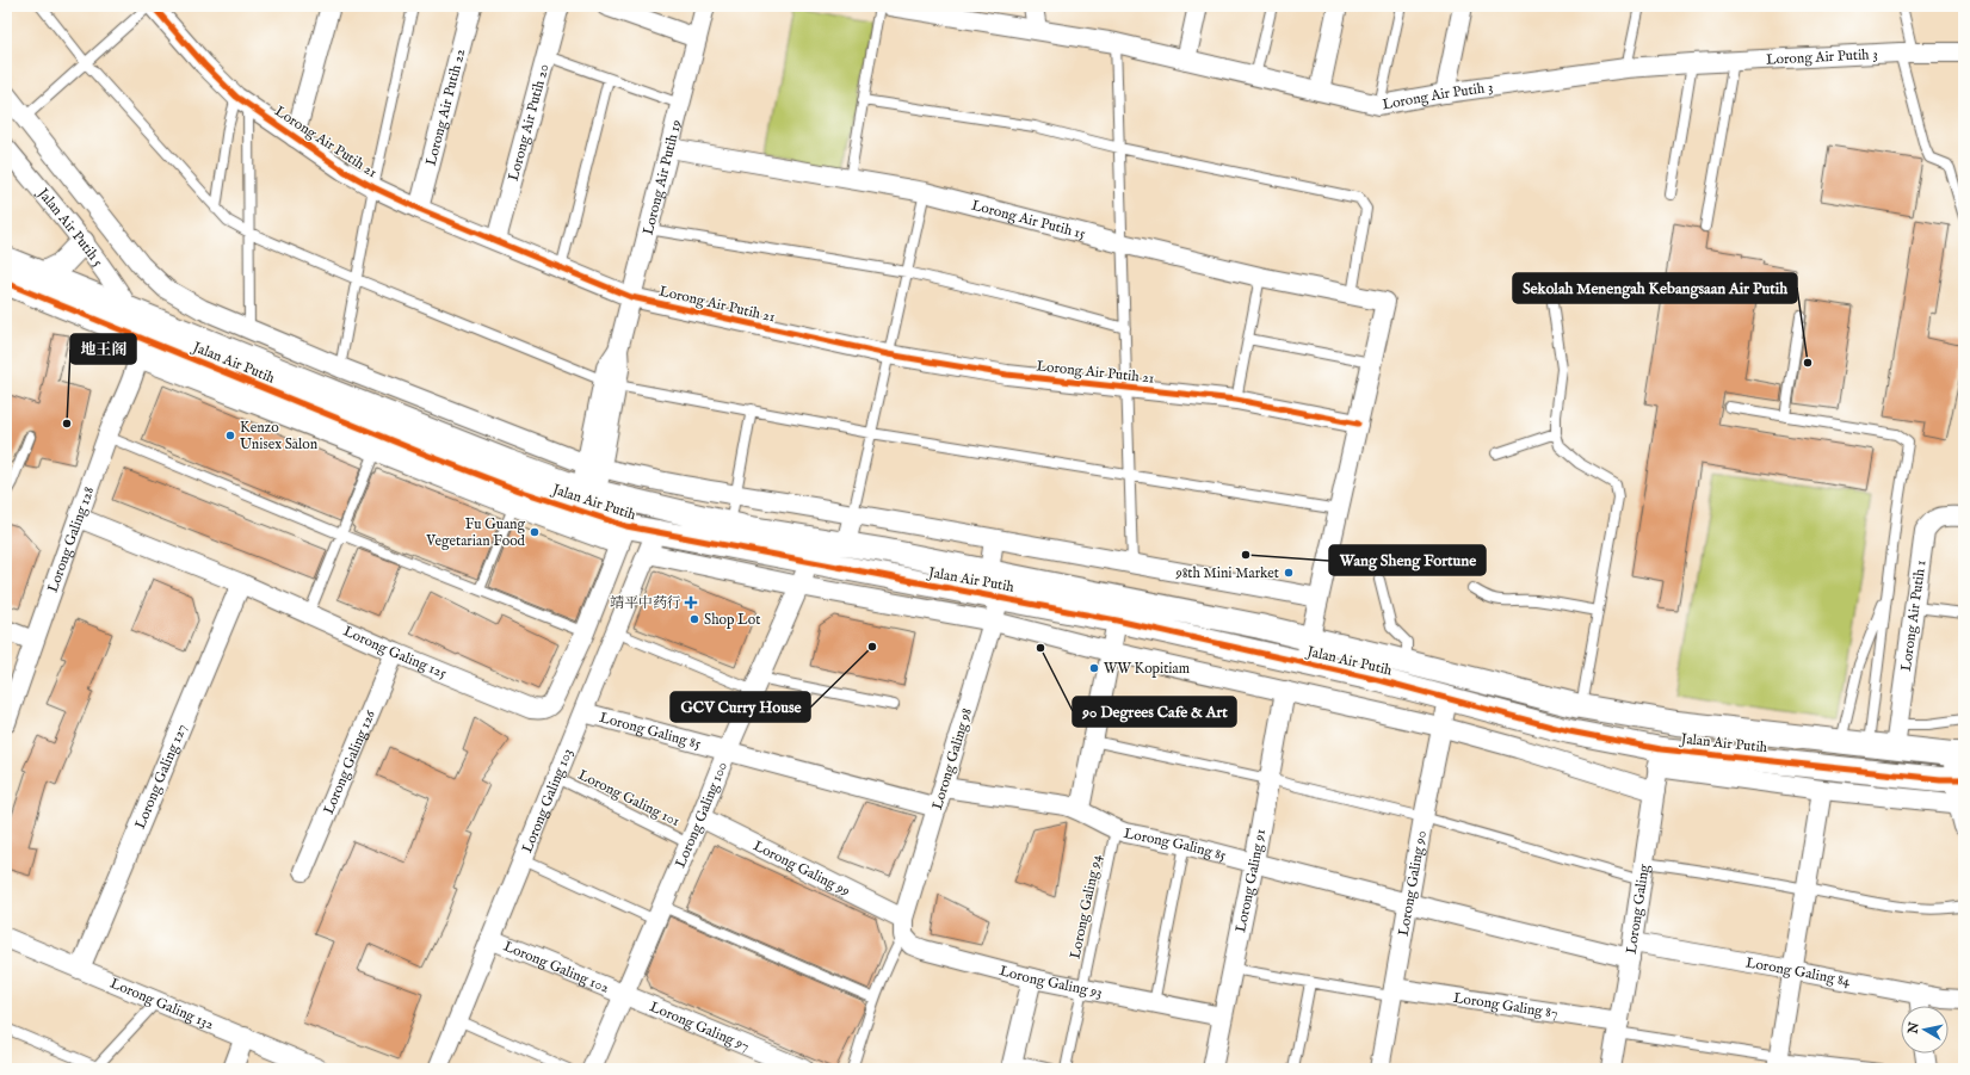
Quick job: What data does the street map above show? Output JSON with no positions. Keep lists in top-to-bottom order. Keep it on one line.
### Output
{"streets":{"street":["Lorong Air Putih 3","Lorong Air Putih 22","Lorong Air Putih 20","Lorong Air Putih 21","Lorong Air Putih 19","Lorong Air Putih 15","Jalan Air Putih 5","Jalan Air Putih","Lorong Galing 128","Lorong Air Putih 1","Lorong Galing 125","Lorong Galing 85","Lorong Galing 98","Lorong Galing 126","Lorong Galing 127","Lorong Galing 103","Lorong Galing 100","Lorong Galing 99","Lorong Galing 91","Lorong Galing 90","Lorong Galing","Lorong Galing 102","Lorong Galing 84","Lorong Galing 93","Lorong Galing 132","Lorong Galing 87","Lorong Galing 97"],"lane":["Lorong Galing 101","Lorong Galing 94"]},"crossings":[["Lorong Air Putih 22","Lorong Air Putih 21"],["Lorong Air Putih 20","Lorong Air Putih 21"],["Lorong Air Putih 21","Lorong Air Putih 19"],["Lorong Air Putih 19","Lorong Air Putih 15"],["Lorong Air Putih 19","Jalan Air Putih"],["Jalan Air Putih 5","Jalan Air Putih"],["Jalan Air Putih","Lorong Galing 128"],["Jalan Air Putih","Lorong Air Putih 1"],["Jalan Air Putih","Lorong Galing 125"],["Jalan Air Putih","Lorong Galing 98"],["Jalan Air Putih","Lorong Galing 103"],["Jalan Air Putih","Lorong Galing 100"],["Jalan Air Putih","Lorong Galing 90"],["Jalan Air Putih","Lorong Galing"],["Lorong Galing 128","Lorong Galing 125"],["Lorong Galing 125","Lorong Galing 126"],["Lorong Galing 125","Lorong Galing 127"],["Lorong Galing 85","Lorong Galing 98"],["Lorong Galing 85","Lorong Galing 103"],["Lorong Galing 85","Lorong Galing 100"],["Lorong Galing 85","Lorong Galing 91"],["Lorong Galing 85","Lorong Galing 90"],["Lorong Galing 85","Lorong Galing 94"],["Lorong Galing 85","Lorong Galing 84"],["Lorong Galing 98","Lorong Galing 99"],["Lorong Galing 98","Lorong Galing 93"],["Lorong Galing 127","Lorong Galing 132"],["Lorong Galing 101","Lorong Galing 103"],["Lorong Galing 101","Lorong Galing 100"],["Lorong Galing 103","Lorong Galing 102"],["Lorong Galing 100","Lorong Galing 99"],["Lorong Galing 100","Lorong Galing 102"],["Lorong Galing 100","Lorong Galing 97"],["Lorong Galing 99","Lorong Galing 93"],["Lorong Galing 91","Lorong Galing 93"],["Lorong Galing 90","Lorong Galing 84"],["Lorong Galing 90","Lorong Galing 87"],["Lorong Galing 94","Lorong Galing 93"],["Lorong Galing","Lorong Galing 84"],["Lorong Galing","Lorong Galing 87"],["Lorong Galing 102","Lorong Galing 97"]],"places":{"other":["Sekolah Menengah Kebangsaan Air Putih","地王阁","Kenzo Unisex Salon","Fu Guang Vegetarian Food","Wang Sheng Fortune","98th Mini Market","Shop Lot","GCV Curry House","90 Degrees Cafe & Art","WW Kopitiam"],"health":["靖平中药行"]},"north":"left"}
